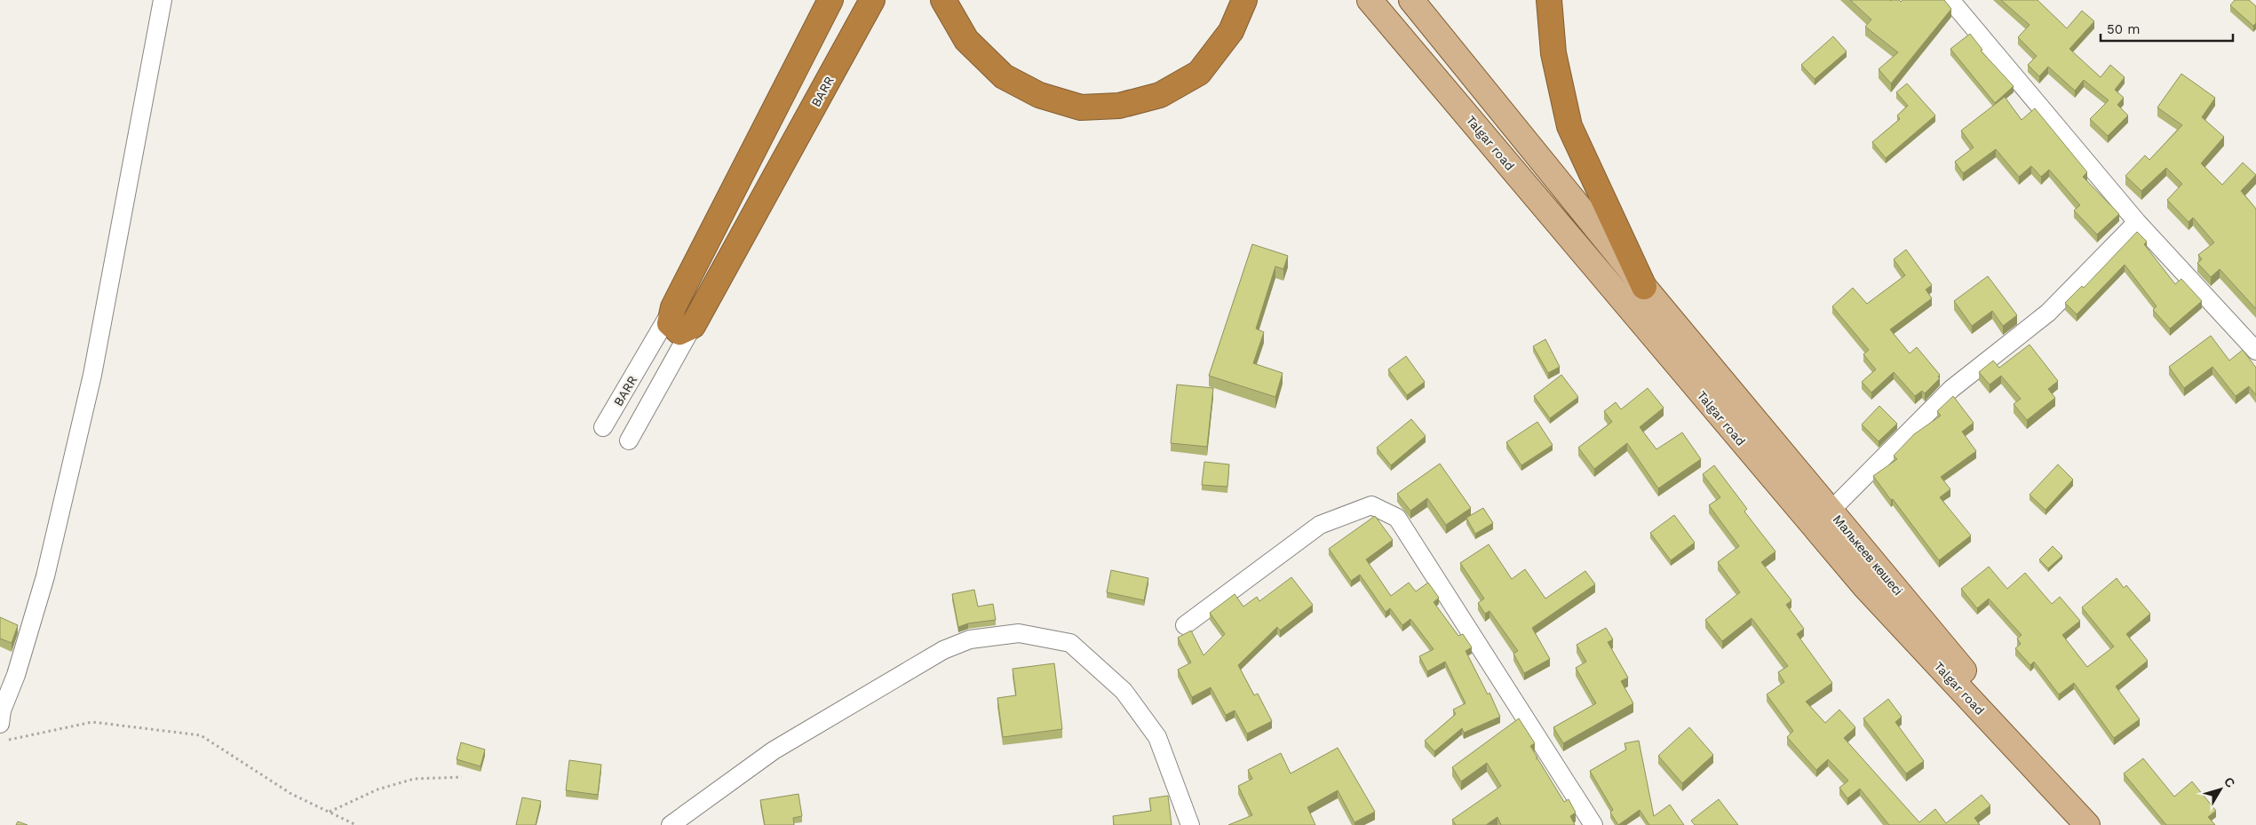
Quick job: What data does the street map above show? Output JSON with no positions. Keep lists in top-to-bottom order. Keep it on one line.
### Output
{"streets":{"highway":["BARR"],"main road":["Talgar road","Малькеев көшесі"]},"crossings":[["Talgar road","Малькеев көшесі"]],"scale_bar":"50 m","north":"top right"}
